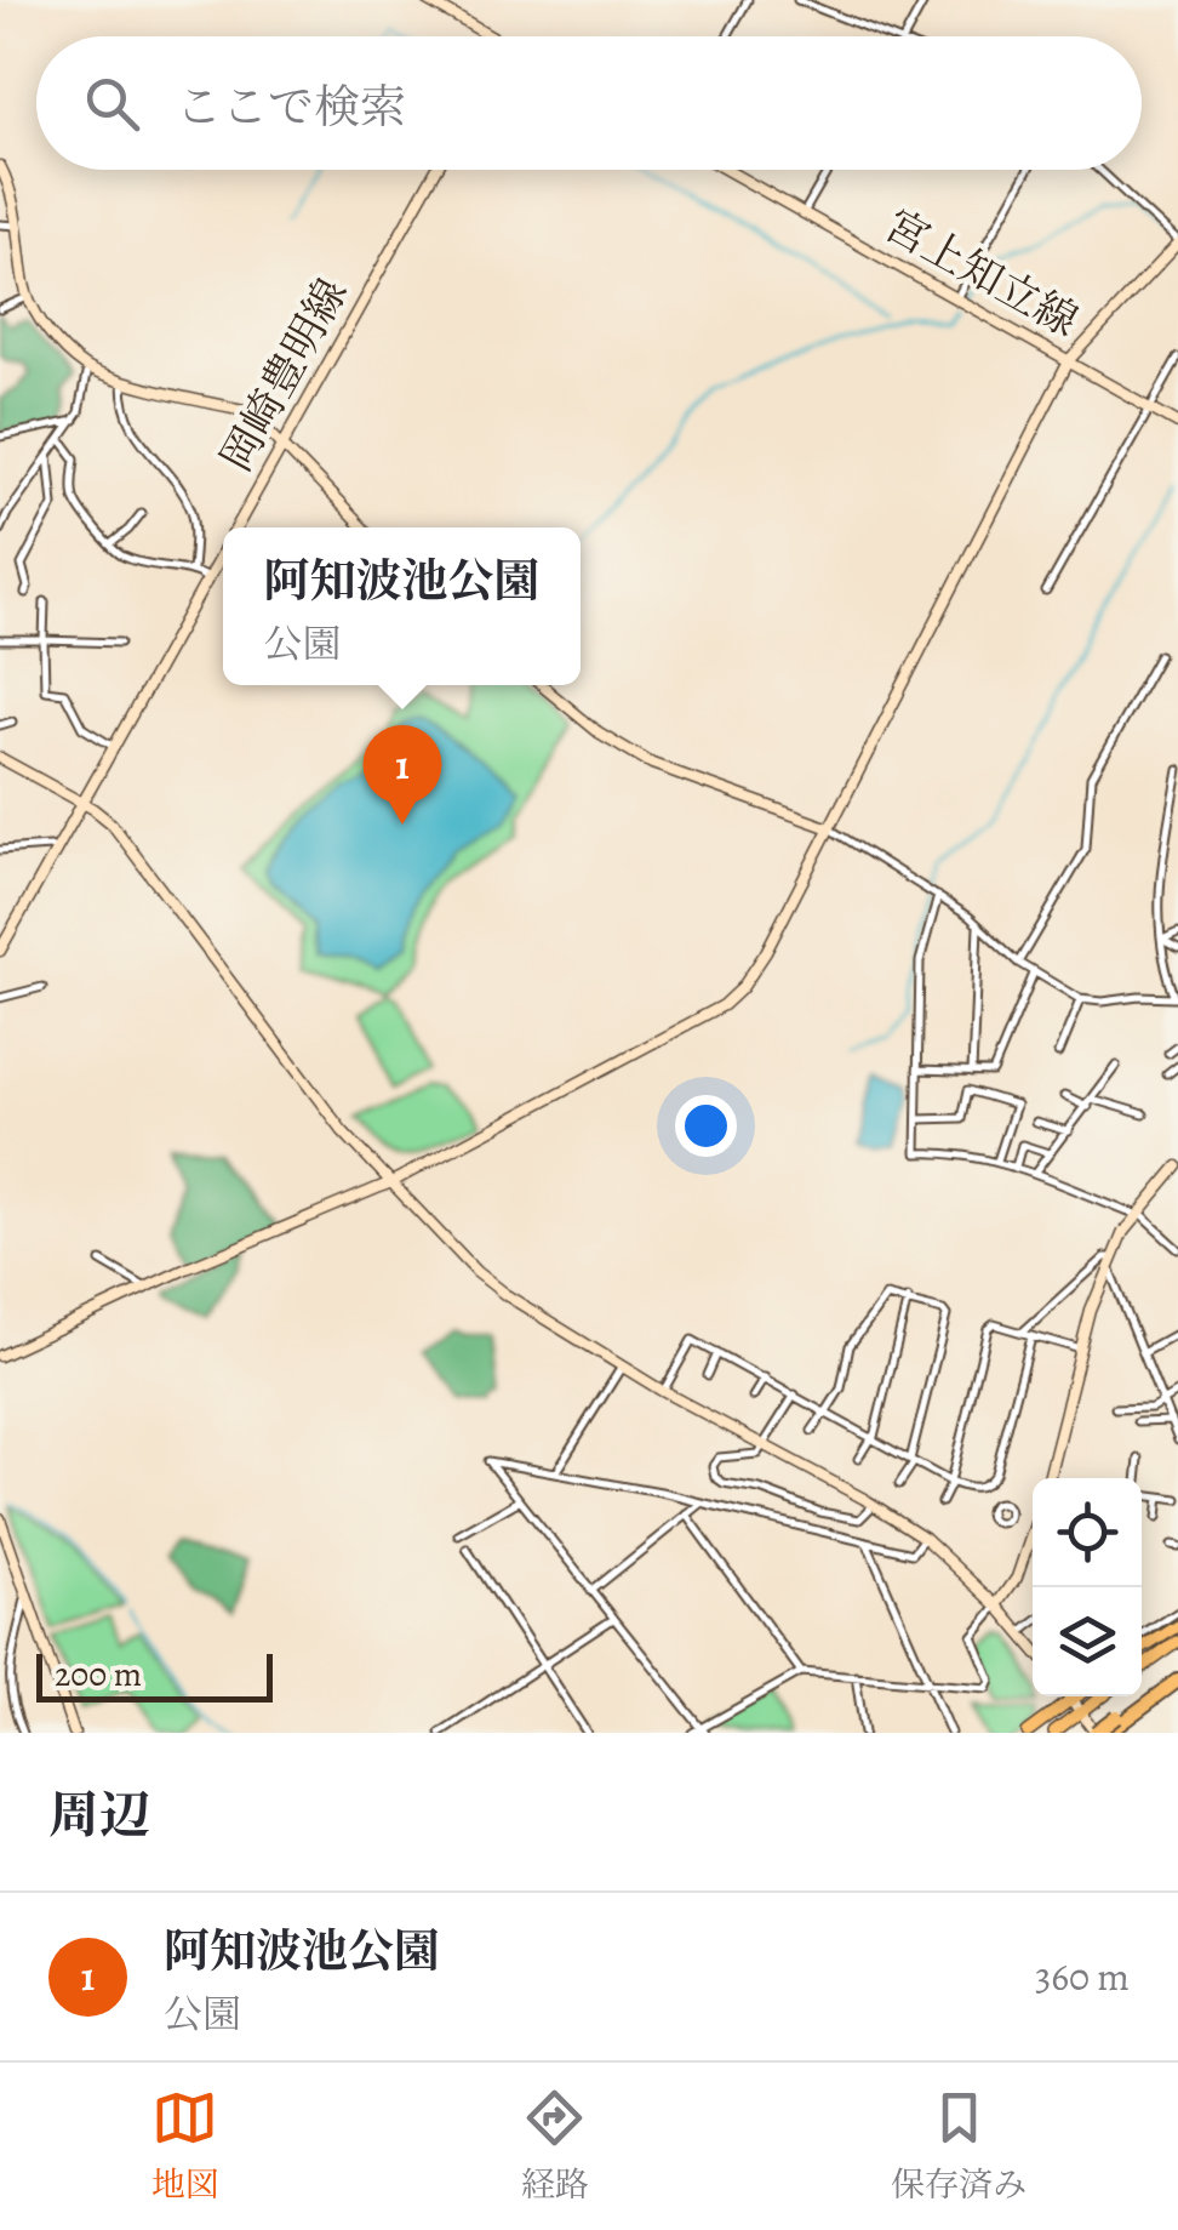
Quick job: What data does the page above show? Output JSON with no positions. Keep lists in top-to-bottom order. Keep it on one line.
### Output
{"streets":{"street":["宮上知立線","岡崎豊明線"]},"scale_bar":"200 m","page":{"search":"ここで検索","popup":["阿知波池公園","公園"],"pins":"1","scale":"200 m","heading":"周辺","list":[{"mark":"1","name":"阿知波池公園","note":"公園","value":"360 m"}],"nav":["地図","経路","保存済み"]}}
